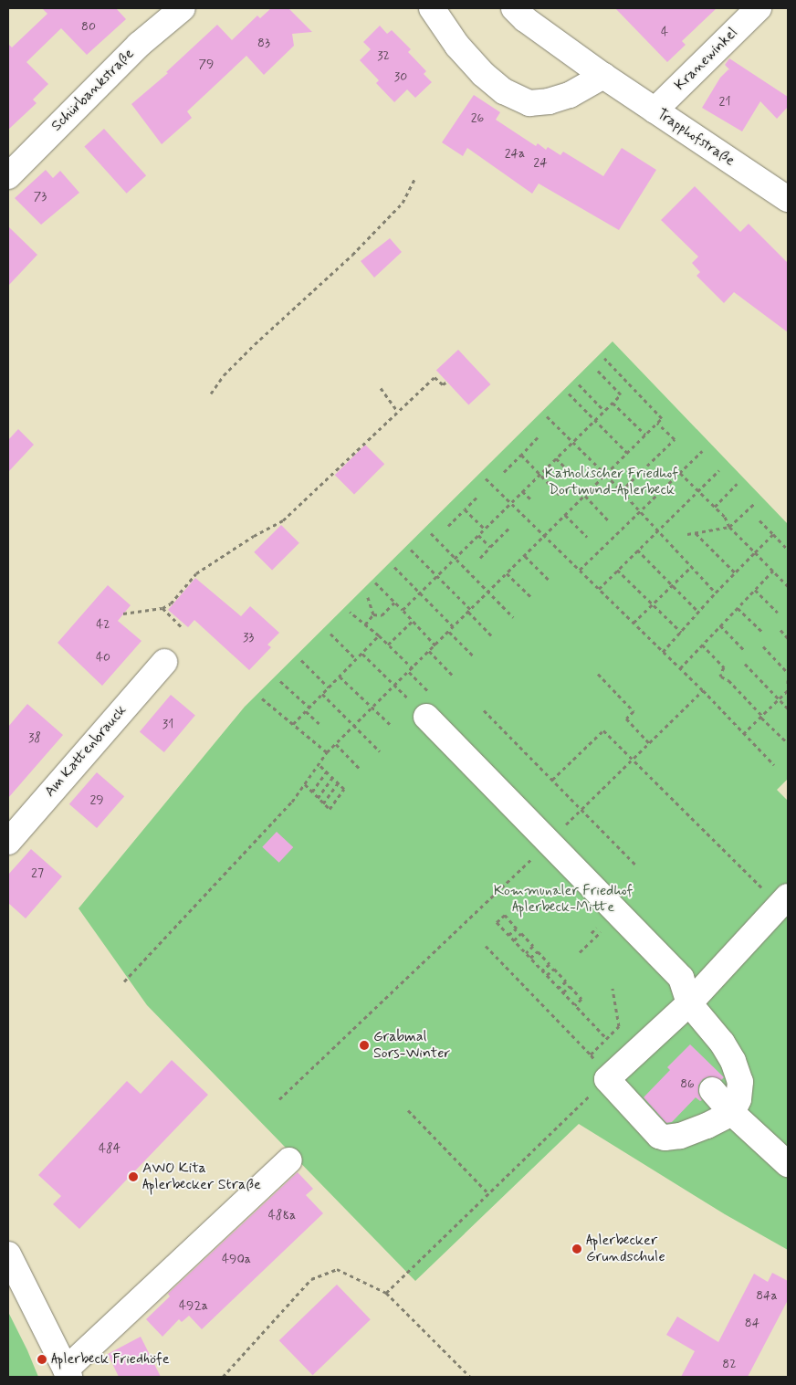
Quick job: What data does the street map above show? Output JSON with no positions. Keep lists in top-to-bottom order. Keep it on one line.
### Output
{"streets":{"street":["Kranewinkel","Schürbankstraße","Trapphofstraße","Am Kattenbrauck"]},"crossings":[["Kranewinkel","Trapphofstraße"]],"parks":["Katholischer Friedhof Dortmund-Aplerbeck","Kommunaler Friedhof Aplerbeck-Mitte"],"places":["Grabmal Sors-Winter","AWO Kita Aplerbecker Straße","Aplerbecker Grundschule","Aplerbeck Friedhöfe"],"house_numbers":["80","4","83","32","79","30","21","26","24a","24","73","42","33","40","31","38","29","27","86","484","488a","490a","84a","492a","84","82"]}
